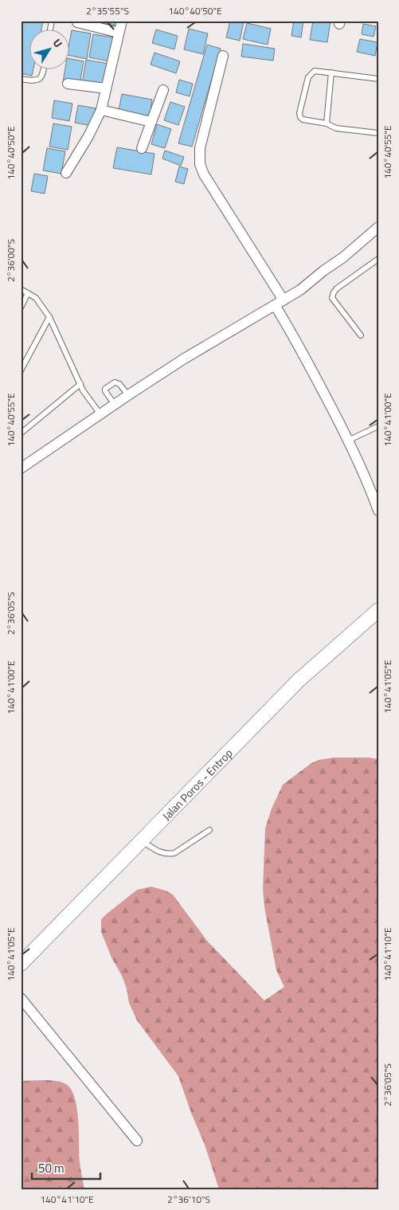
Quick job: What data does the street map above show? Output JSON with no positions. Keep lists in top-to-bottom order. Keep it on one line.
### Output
{"streets":{"main road":["Jalan Poros - Entrop"]},"scale_bar":"50 m","north":"top right","coordinates":["2°35'55\"S","140°40'50\"E","140°40'55\"E","2°36'00\"S","140°41'00\"E","2°36'05\"S","140°41'05\"E","140°41'10\"E","2°36'10\"S"]}
